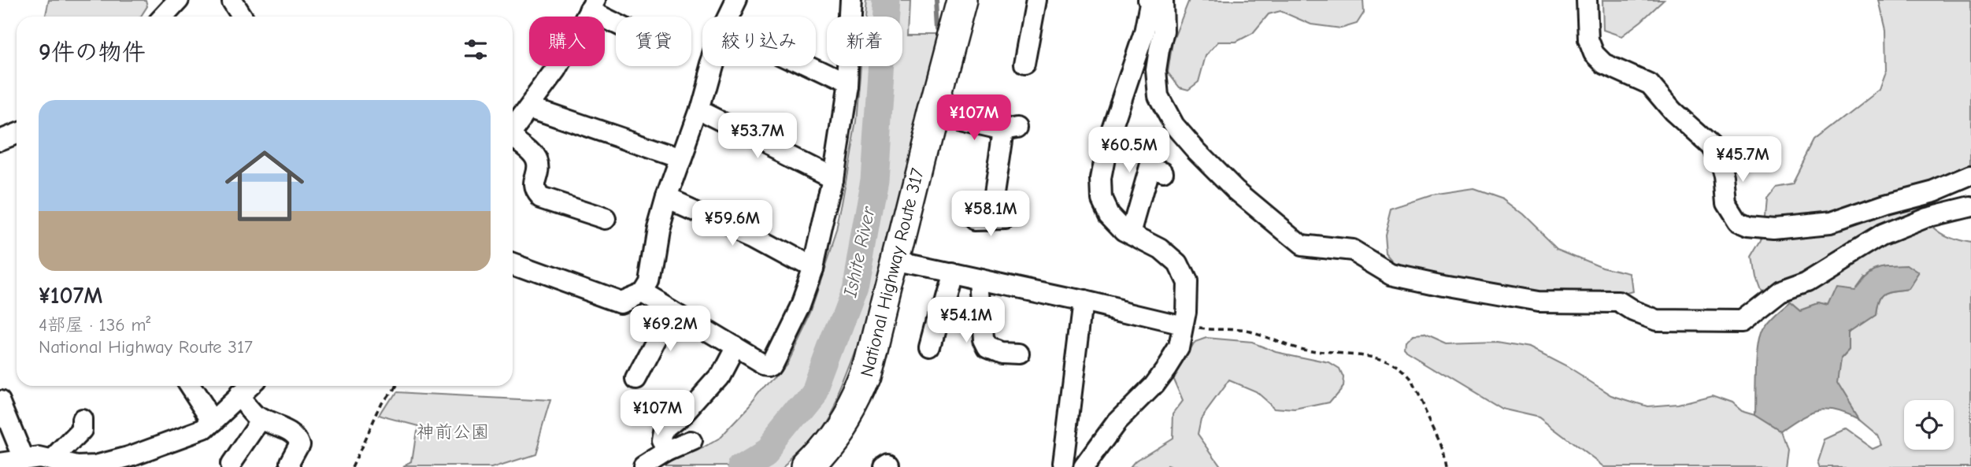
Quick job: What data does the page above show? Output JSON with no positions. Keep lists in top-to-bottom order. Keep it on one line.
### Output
{"streets":{"highway":["National Highway Route 317"]},"water":["Ishite River"],"parks":["神前公園"],"page":{"chip":["購入","賃貸","絞り込み","新着"],"heading":"9件の物件","list":[{"name":"¥107M","note":"4部屋 · 136 m² · National Highway Route 317"}],"price":["¥107M","¥53.7M","¥60.5M","¥45.7M","¥58.1M","¥59.6M","¥54.1M","¥69.2M","¥107M"]}}
